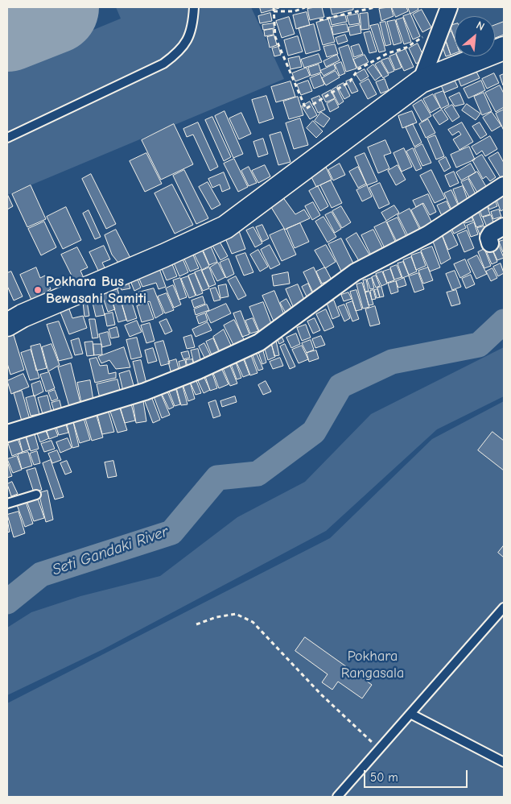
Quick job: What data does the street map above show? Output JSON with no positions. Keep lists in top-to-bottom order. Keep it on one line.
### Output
{"water":["Seti Gandaki River"],"parks":["Pokhara Rangasala"],"places":["Pokhara Bus Bewasahi Samiti"],"scale_bar":"50 m","north":"top right"}
